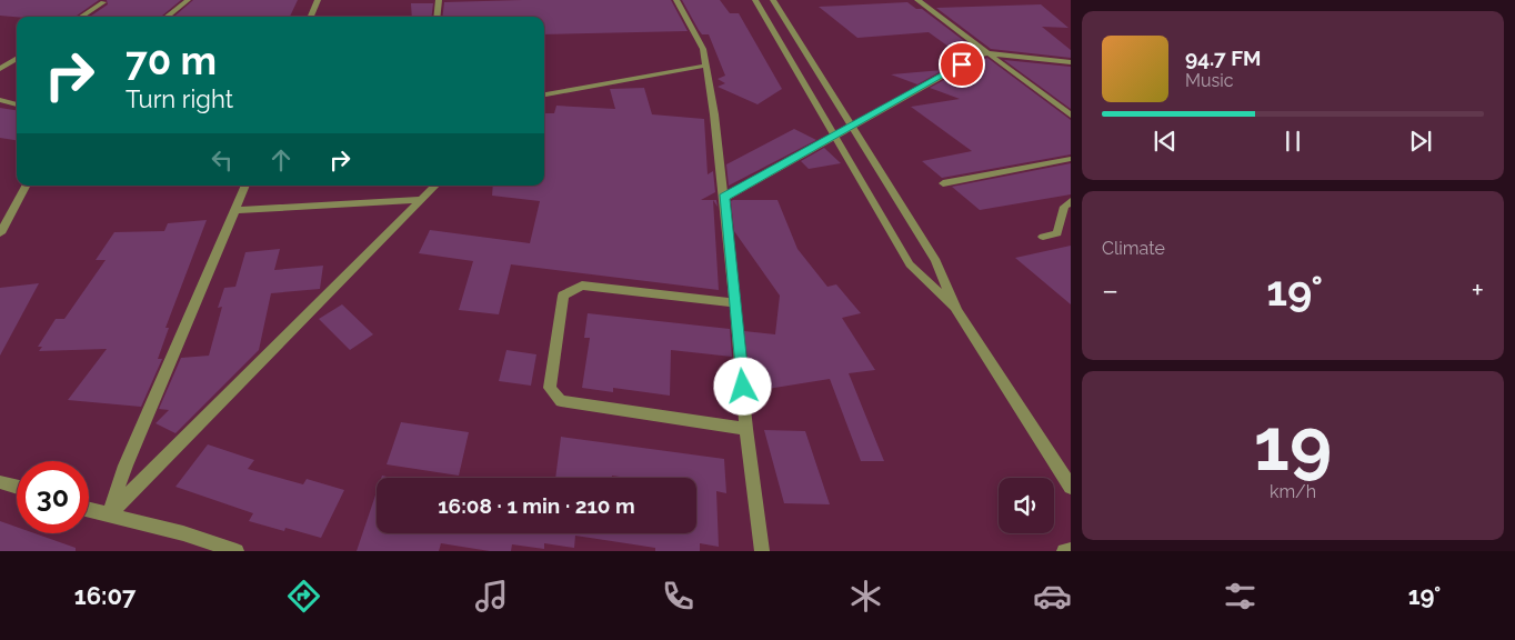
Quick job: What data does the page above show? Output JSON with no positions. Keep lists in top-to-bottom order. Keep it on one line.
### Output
{"page":{"turn":["70 m","Turn right"],"song":["94.7 FM","Music"],"tile":["Climate",["19","km/h"]],"heat":["−","19°","+"],"limit":"30","trip":"16:08 · 1 min · 210 m","tabs":["16:07","19°"]}}
